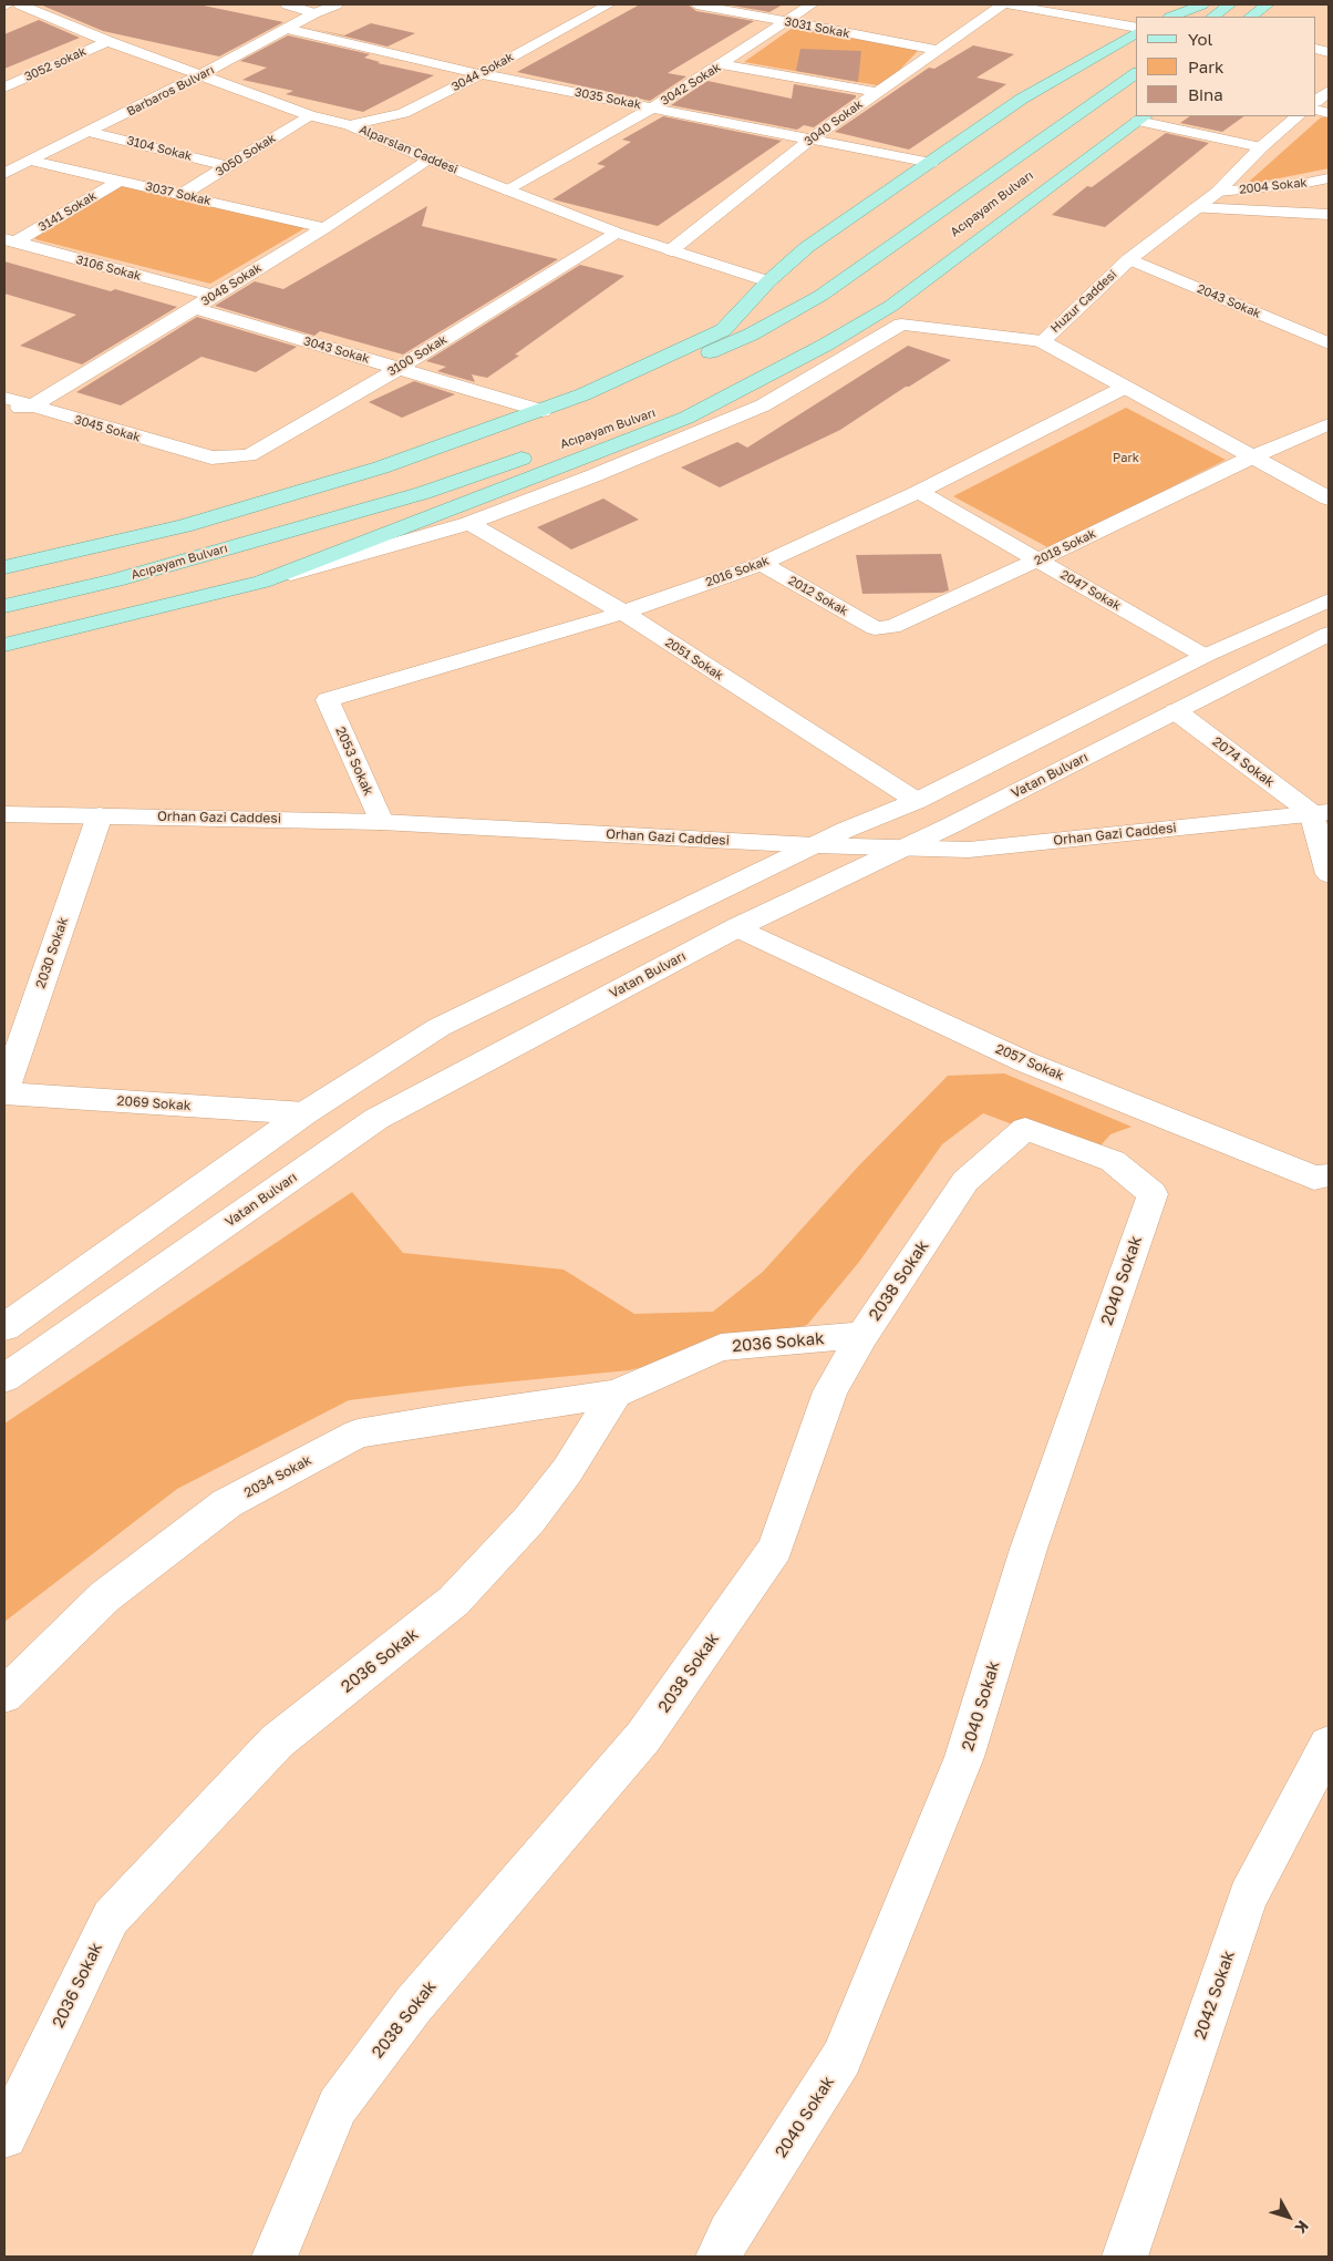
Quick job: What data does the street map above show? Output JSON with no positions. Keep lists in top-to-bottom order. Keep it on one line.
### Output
{"streets":{"main road":["Acıpayam Bulvarı"],"street":["3031 Sokak","3052 sokak","3044 Sokak","3042 Sokak","Barbaros Bulvarı","3035 Sokak","3040 Sokak","3104 Sokak","Alparslan Caddesi","3050 Sokak","2004 Sokak","3037 Sokak","3141 Sokak","3106 Sokak","3048 Sokak","Huzur Caddesi","2043 Sokak","3043 Sokak","3100 Sokak","3045 Sokak","2018 Sokak","2016 Sokak","2047 Sokak","2012 Sokak","2051 Sokak","2053 Sokak","2074 Sokak","Vatan Bulvarı","Orhan Gazi Caddesi","2030 Sokak","2057 Sokak","2069 Sokak","2038 Sokak","2040 Sokak","2036 Sokak","2034 Sokak","2042 Sokak"]},"crossings":[["3031 Sokak","3042 Sokak"],["3031 Sokak","3040 Sokak"],["3052 sokak","Alparslan Caddesi"],["3044 Sokak","3035 Sokak"],["3044 Sokak","Alparslan Caddesi"],["3042 Sokak","3035 Sokak"],["3042 Sokak","Alparslan Caddesi"],["Barbaros Bulvarı","3035 Sokak"],["Barbaros Bulvarı","3104 Sokak"],["Barbaros Bulvarı","Alparslan Caddesi"],["Barbaros Bulvarı","3037 Sokak"],["3035 Sokak","3040 Sokak"],["3040 Sokak","Alparslan Caddesi"],["3104 Sokak","3050 Sokak"],["Alparslan Caddesi","3050 Sokak"],["Alparslan Caddesi","3048 Sokak"],["Alparslan Caddesi","3100 Sokak"],["3050 Sokak","3037 Sokak"],["2004 Sokak","Huzur Caddesi"],["3037 Sokak","3141 Sokak"],["3037 Sokak","3048 Sokak"],["3141 Sokak","3106 Sokak"],["3106 Sokak","3048 Sokak"],["3048 Sokak","3043 Sokak"],["3048 Sokak","3045 Sokak"],["Huzur Caddesi","2043 Sokak"],["Huzur Caddesi","2018 Sokak"],["Huzur Caddesi","2016 Sokak"],["3043 Sokak","3100 Sokak"],["3100 Sokak","3045 Sokak"],["2018 Sokak","2047 Sokak"],["2018 Sokak","2012 Sokak"],["2016 Sokak","2047 Sokak"],["2016 Sokak","2012 Sokak"],["2016 Sokak","2051 Sokak"],["2016 Sokak","2053 Sokak"],["2053 Sokak","Orhan Gazi Caddesi"],["2074 Sokak","Vatan Bulvarı"],["2074 Sokak","Orhan Gazi Caddesi"],["Vatan Bulvarı","Orhan Gazi Caddesi"],["Vatan Bulvarı","2057 Sokak"],["Orhan Gazi Caddesi","2030 Sokak"],["2030 Sokak","2069 Sokak"],["2038 Sokak","2040 Sokak"],["2038 Sokak","2036 Sokak"],["2036 Sokak","2034 Sokak"]],"parks":["Park"],"legend":["Yol","Park","Bina"],"north":"bottom right"}
